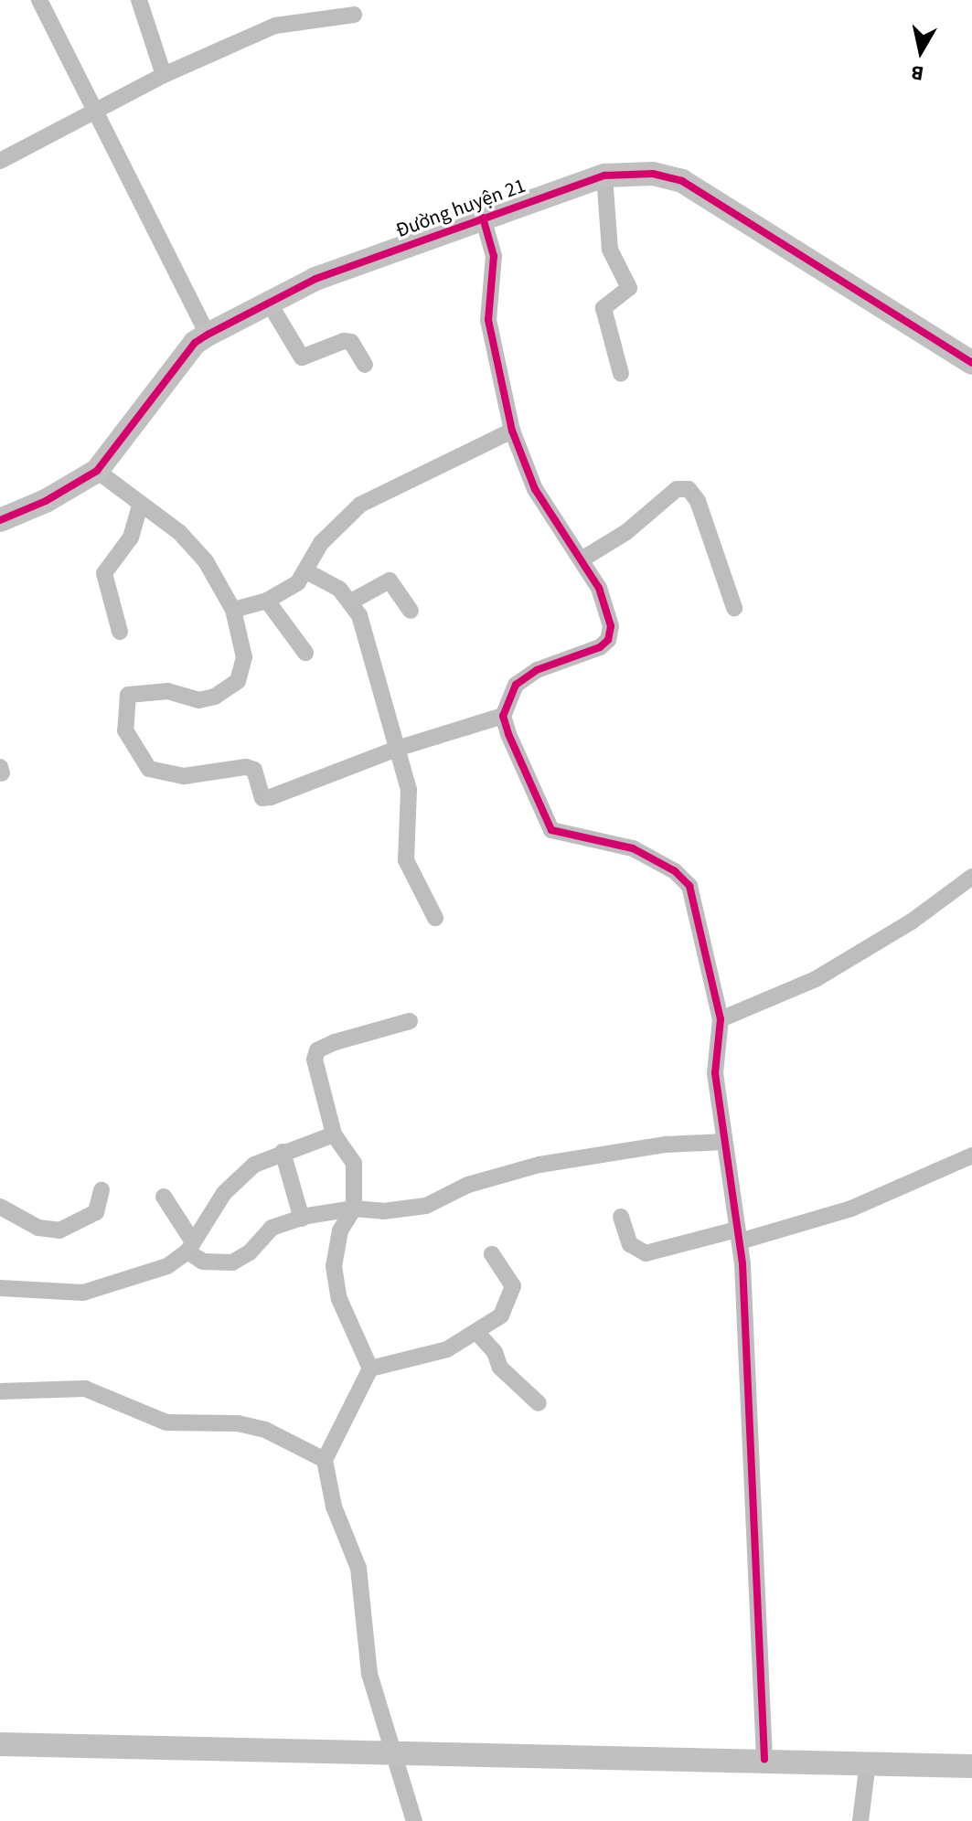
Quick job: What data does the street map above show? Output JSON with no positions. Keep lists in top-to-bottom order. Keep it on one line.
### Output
{"streets":{"street":["Đường huyện 21"]},"north":"bottom"}
